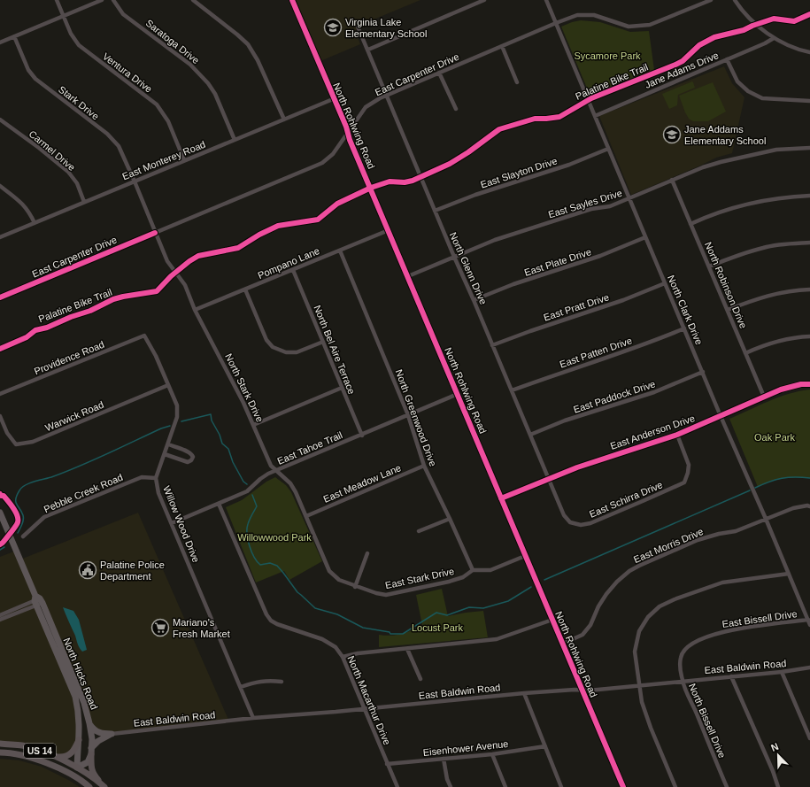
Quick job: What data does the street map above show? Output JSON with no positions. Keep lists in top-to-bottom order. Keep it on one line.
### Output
{"streets":{"main road":["North Hicks Road","US 14"],"street":["Saratoga Drive","Jane Adams Drive","Ventura Drive","East Carpenter Drive","Stark Drive","North Rohlwing Road","Carmel Drive","East Monterey Road","East Slayton Drive","East Sayles Drive","East Plate Drive","Pompano Lane","North Glenn Drive","North Robinson Drive","East Pratt Drive","North Clark Drive","North Bel Aire Terrace","East Patten Drive","Providence Road","North Stark Drive","East Paddock Drive","Warwick Road","North Greenwood Drive","East Anderson Drive","East Tahoe Trail","East Meadow Lane","Pebble Creek Road","East Schirra Drive","Willow Wood Drive","East Morris Drive","East Stark Drive","East Bissell Drive","East Baldwin Road","North Macarthur Drive","North Bissell Drive","Eisenhower Avenue"],"cycle path":["Palatine Bike Trail"]},"crossings":[["Saratoga Drive","East Monterey Road"],["Jane Adams Drive","North Clark Drive"],["Ventura Drive","East Monterey Road"],["East Carpenter Drive","North Rohlwing Road"],["East Carpenter Drive","North Glenn Drive"],["East Carpenter Drive","North Clark Drive"],["East Carpenter Drive","North Stark Drive"],["Stark Drive","East Monterey Road"],["Stark Drive","North Stark Drive"],["North Rohlwing Road","East Monterey Road"],["North Rohlwing Road","East Sayles Drive"],["North Rohlwing Road","Pompano Lane"],["North Rohlwing Road","East Anderson Drive"],["North Rohlwing Road","East Tahoe Trail"],["North Rohlwing Road","East Morris Drive"],["North Rohlwing Road","East Baldwin Road"],["Carmel Drive","East Monterey Road"],["East Monterey Road","North Stark Drive"],["East Slayton Drive","North Glenn Drive"],["East Slayton Drive","North Clark Drive"],["East Sayles Drive","North Glenn Drive"],["East Sayles Drive","North Robinson Drive"],["East Sayles Drive","North Clark Drive"],["East Plate Drive","North Glenn Drive"],["East Plate Drive","North Clark Drive"],["Pompano Lane","North Bel Aire Terrace"],["Pompano Lane","North Stark Drive"],["Pompano Lane","North Greenwood Drive"],["North Glenn Drive","East Pratt Drive"],["North Glenn Drive","East Patten Drive"],["North Glenn Drive","East Paddock Drive"],["North Glenn Drive","East Anderson Drive"],["North Glenn Drive","East Schirra Drive"],["North Robinson Drive","East Anderson Drive"],["East Pratt Drive","North Clark Drive"],["North Clark Drive","East Patten Drive"],["North Clark Drive","East Paddock Drive"],["North Clark Drive","East Anderson Drive"],["North Clark Drive","East Morris Drive"],["North Clark Drive","East Bissell Drive"],["North Bel Aire Terrace","East Tahoe Trail"],["Providence Road","Willow Wood Drive"],["North Stark Drive","East Tahoe Trail"],["North Stark Drive","East Meadow Lane"],["North Stark Drive","East Stark Drive"],["Warwick Road","Willow Wood Drive"],["North Greenwood Drive","East Tahoe Trail"],["North Greenwood Drive","East Meadow Lane"],["North Greenwood Drive","East Stark Drive"],["East Anderson Drive","East Schirra Drive"],["East Tahoe Trail","Willow Wood Drive"],["East Tahoe Trail","North Macarthur Drive"],["Pebble Creek Road","Willow Wood Drive"],["Willow Wood Drive","East Baldwin Road"],["East Bissell Drive","North Bissell Drive"],["East Baldwin Road","North Macarthur Drive"],["East Baldwin Road","North Bissell Drive"],["North Hicks Road","US 14"],["North Macarthur Drive","Eisenhower Avenue"]],"parks":["Sycamore Park","Oak Park","Willowwood Park","Locust Park"],"places":{"school or university":["Virginia Lake Elementary School","Jane Addams Elementary School"],"public building":["Palatine Police Department"],"supermarket":["Mariano's Fresh Market"]},"north":"top left"}
